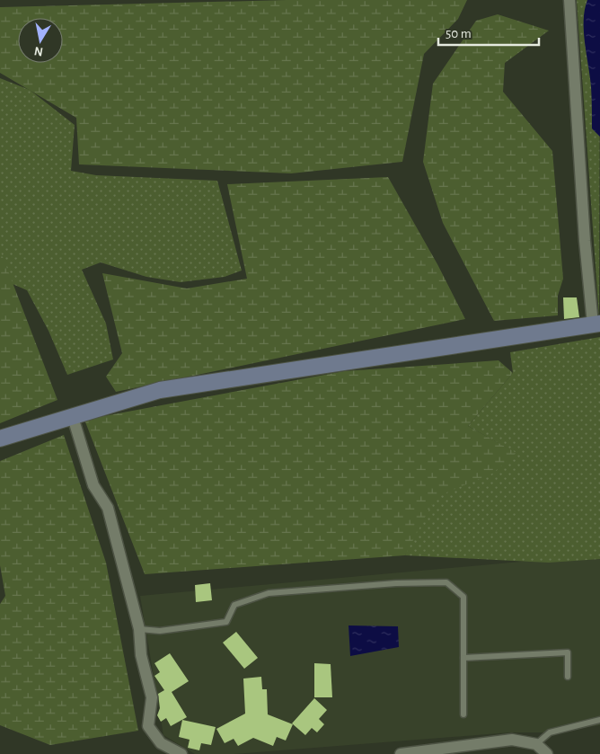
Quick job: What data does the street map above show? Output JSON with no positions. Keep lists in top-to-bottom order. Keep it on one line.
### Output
{"scale_bar":"50 m","north":"bottom"}
